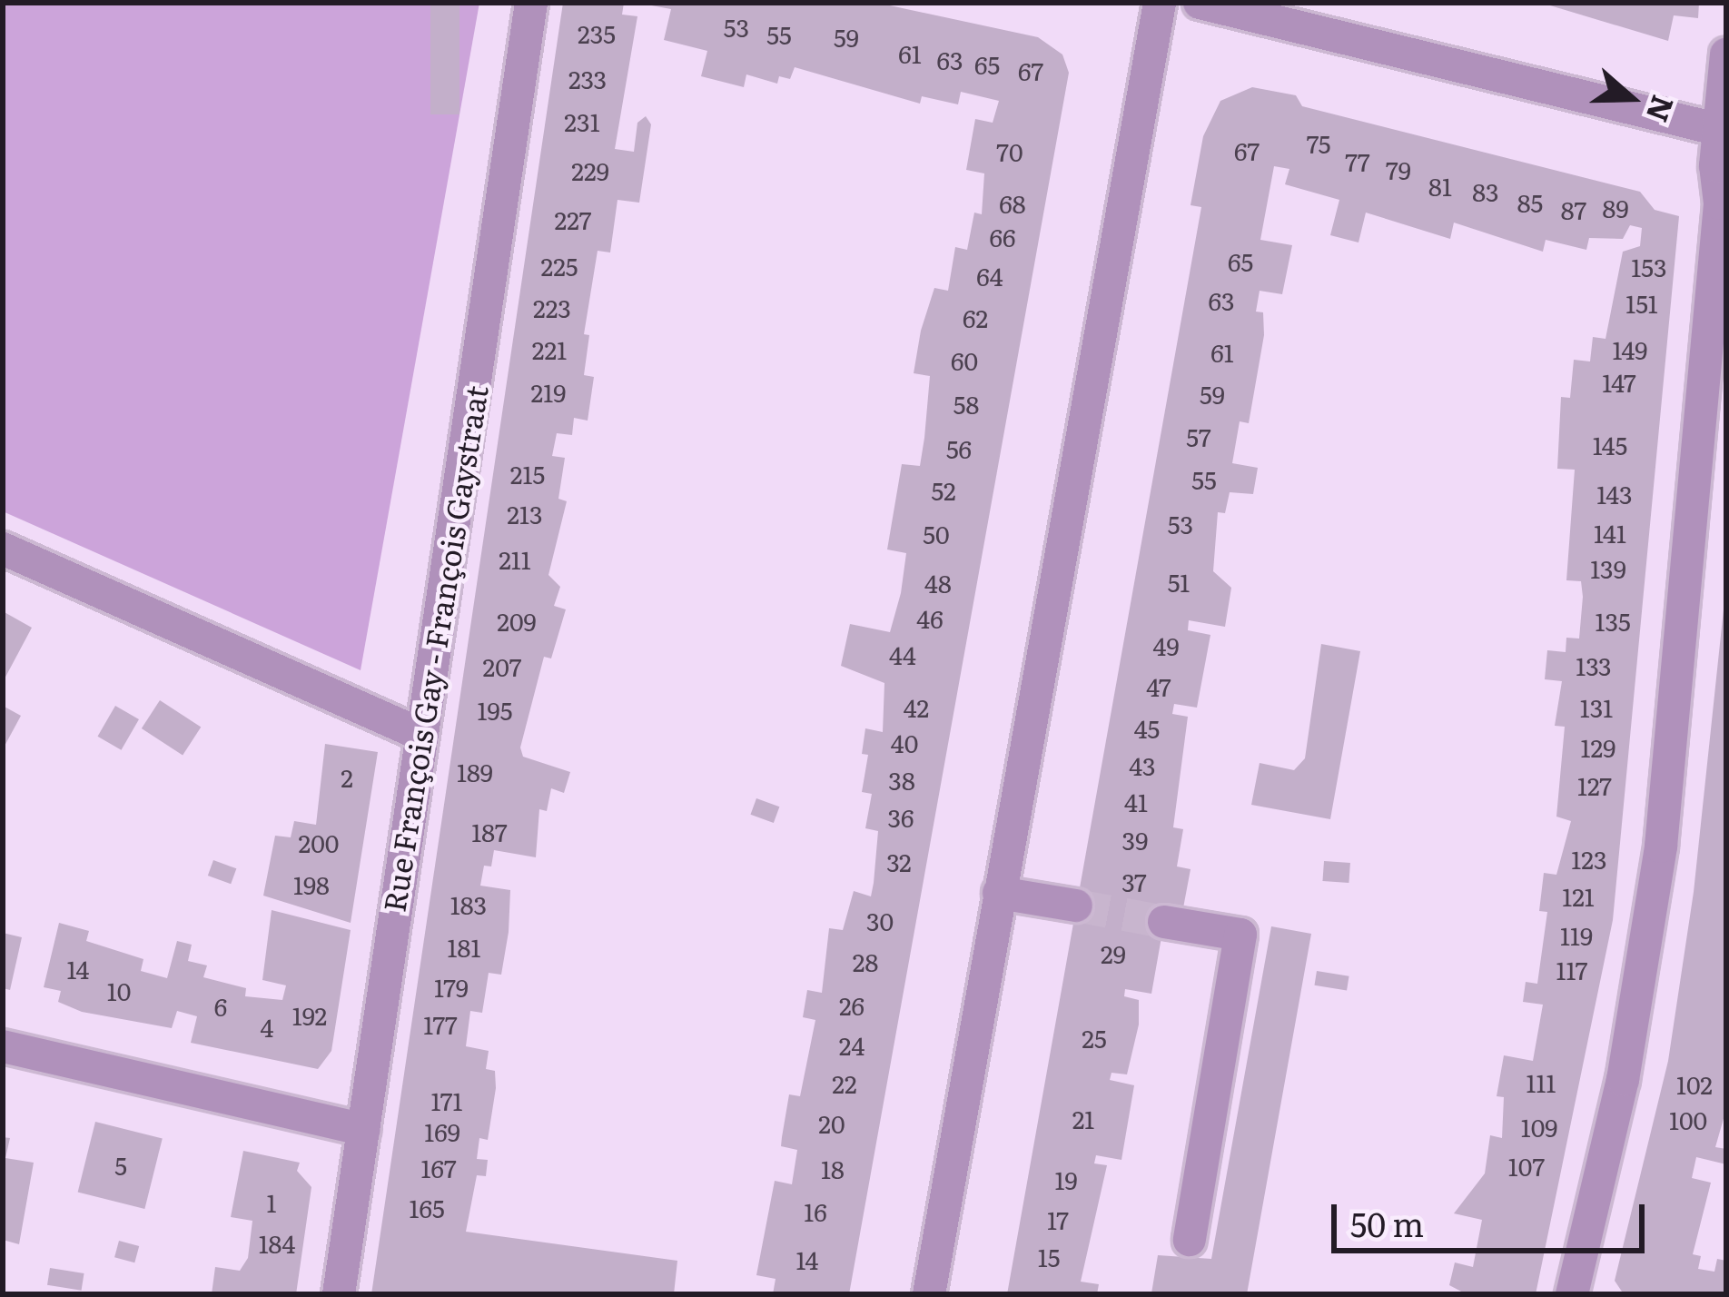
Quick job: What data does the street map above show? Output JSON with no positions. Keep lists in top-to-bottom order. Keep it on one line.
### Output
{"streets":{"street":["Rue François Gay - François Gaystraat"]},"house_numbers":["53","235","55","59","61","63","65","67","233","231","75","67","70","77","79","229","81","83","85","68","89","87","227","66","65","225","153","64","63","151","223","62","221","149","61","60","147","219","59","58","57","145","56","215","55","52","143","213","53","141","50","211","139","51","48","46","209","135","49","44","133","207","47","42","131","195","45","40","129","43","189","2","38","127","41","36","187","39","200","123","32","37","198","121","183","30","119","181","29","28","14","117","179","10","26","6","192","177","4","25","24","111","22","102","171","21","100","20","109","169","5","107","167","18","19","1","165","16","17","184","15","14"],"scale_bar":"50 m","north":"right"}
